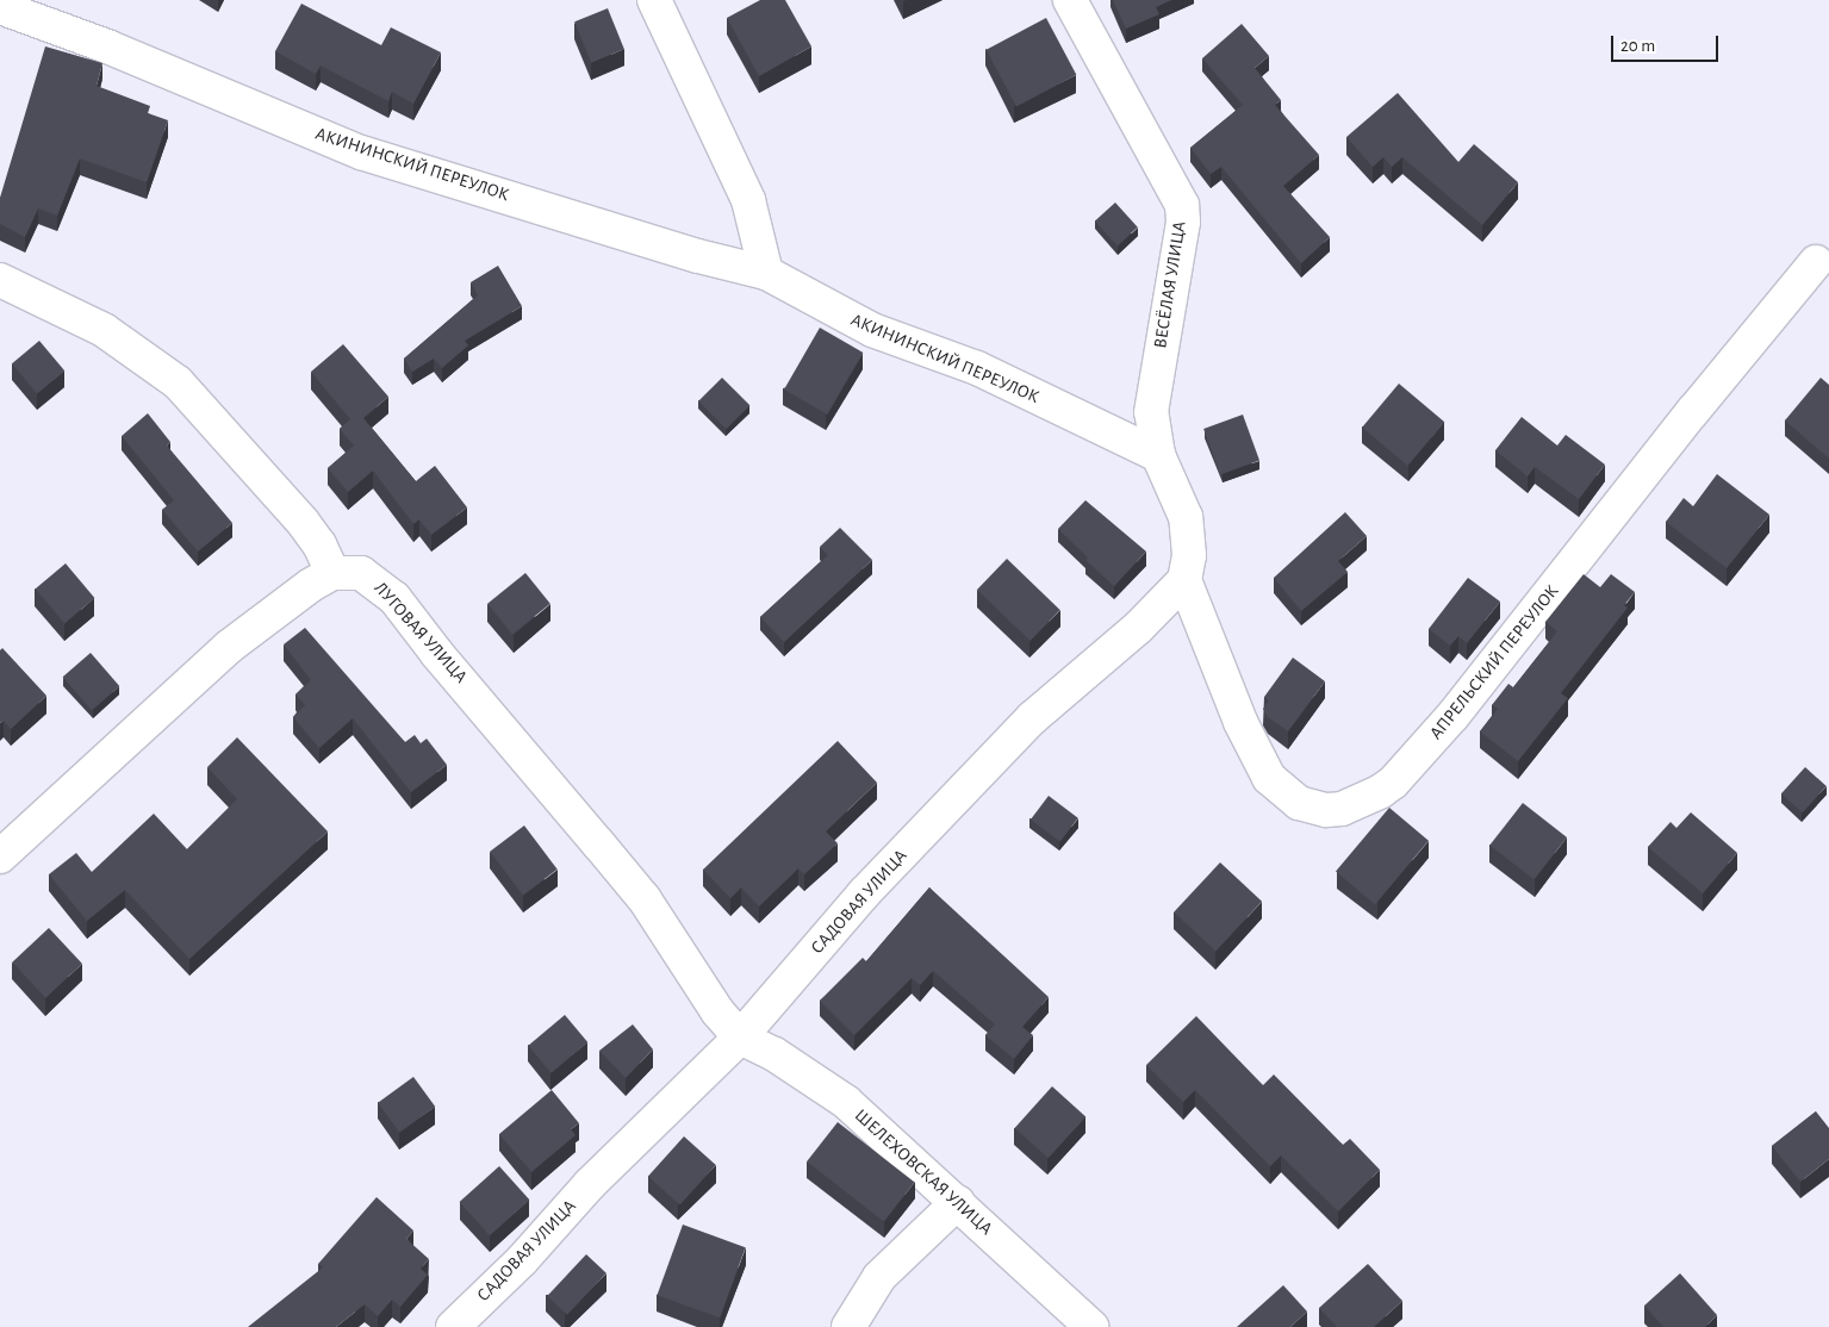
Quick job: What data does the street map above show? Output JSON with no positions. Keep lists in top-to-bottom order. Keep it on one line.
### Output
{"streets":{"street":["АКИНИНСКИЙ ПЕРЕУЛОК","ВЕСЁЛАЯ УЛИЦА","ЛУГОВАЯ УЛИЦА","АПРЕЛЬСКИЙ ПЕРЕУЛОК","САДОВАЯ УЛИЦА","ШЕЛЕХОВСКАЯ УЛИЦА"]},"crossings":[["АКИНИНСКИЙ ПЕРЕУЛОК","ВЕСЁЛАЯ УЛИЦА"],["ЛУГОВАЯ УЛИЦА","САДОВАЯ УЛИЦА"],["ЛУГОВАЯ УЛИЦА","ШЕЛЕХОВСКАЯ УЛИЦА"],["АПРЕЛЬСКИЙ ПЕРЕУЛОК","САДОВАЯ УЛИЦА"],["САДОВАЯ УЛИЦА","ШЕЛЕХОВСКАЯ УЛИЦА"]],"scale_bar":"20 m"}
